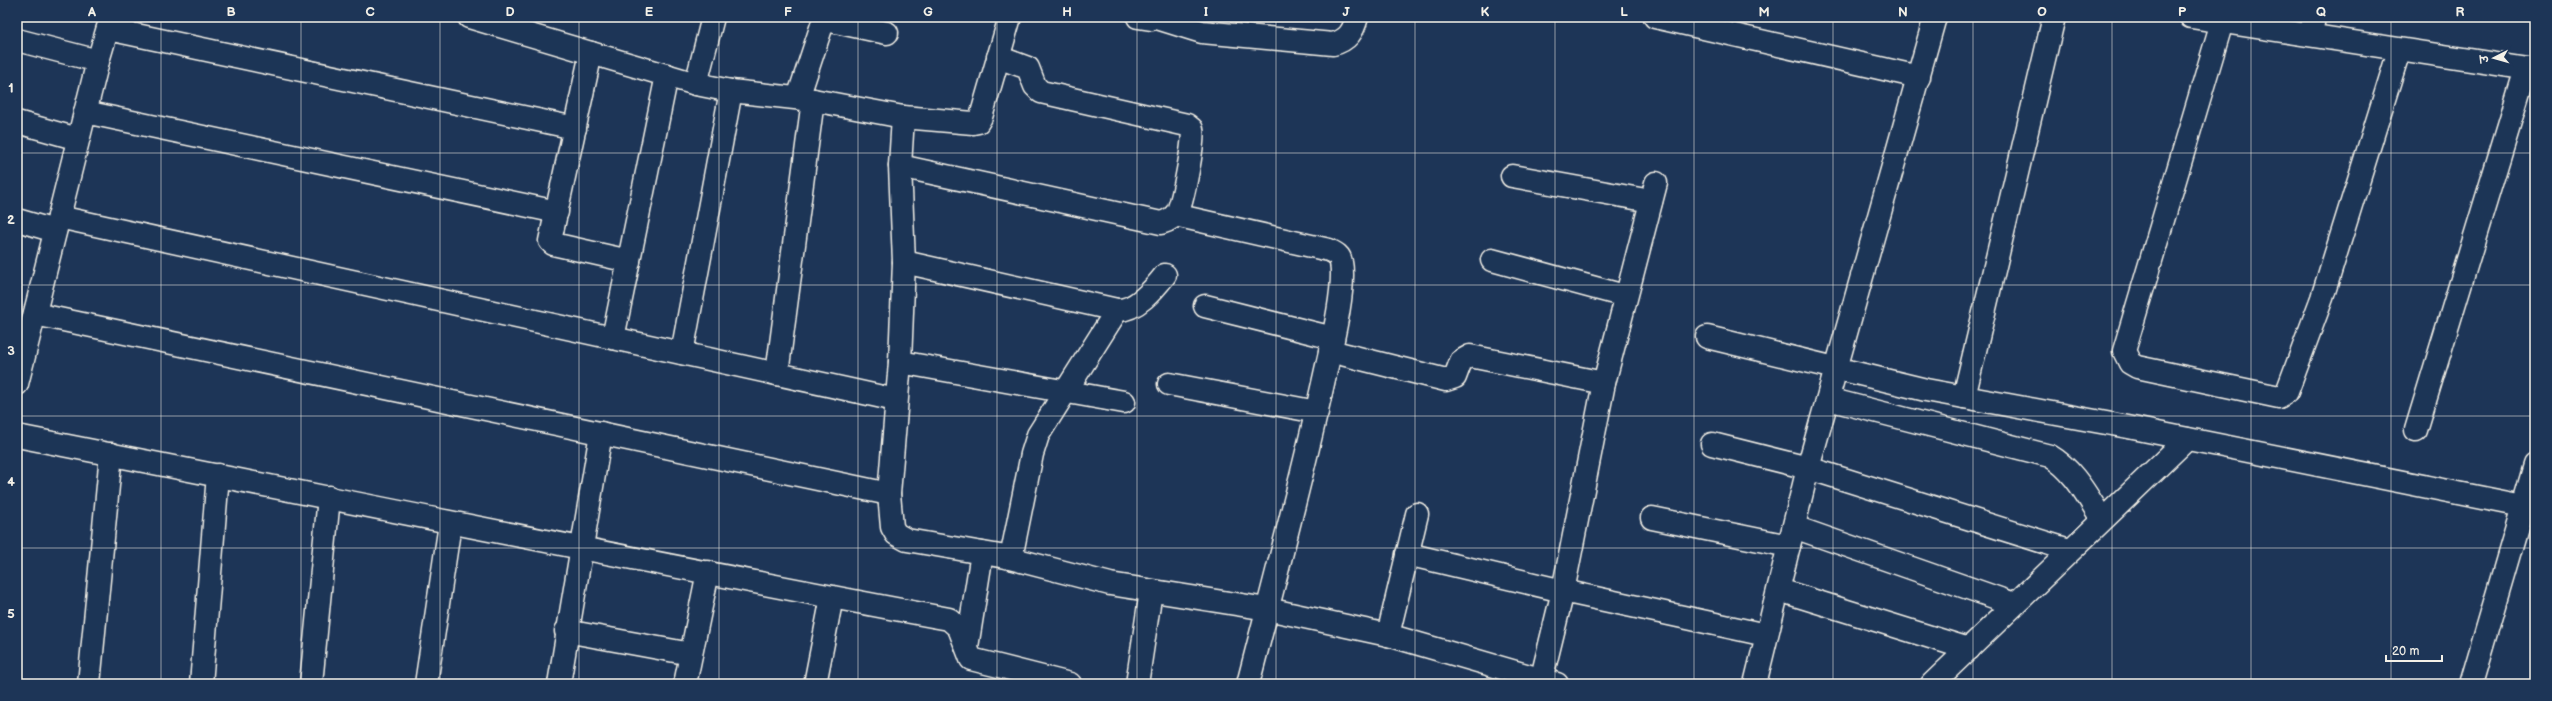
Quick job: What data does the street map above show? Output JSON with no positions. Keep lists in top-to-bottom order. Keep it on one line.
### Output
{"scale_bar":"20 m","north":"left","grid":{"columns":["A","B","C","D","E","F","G","H","I","J","K","L","M","N","O","P","Q","R"],"rows":["1","2","3","4","5"]}}
